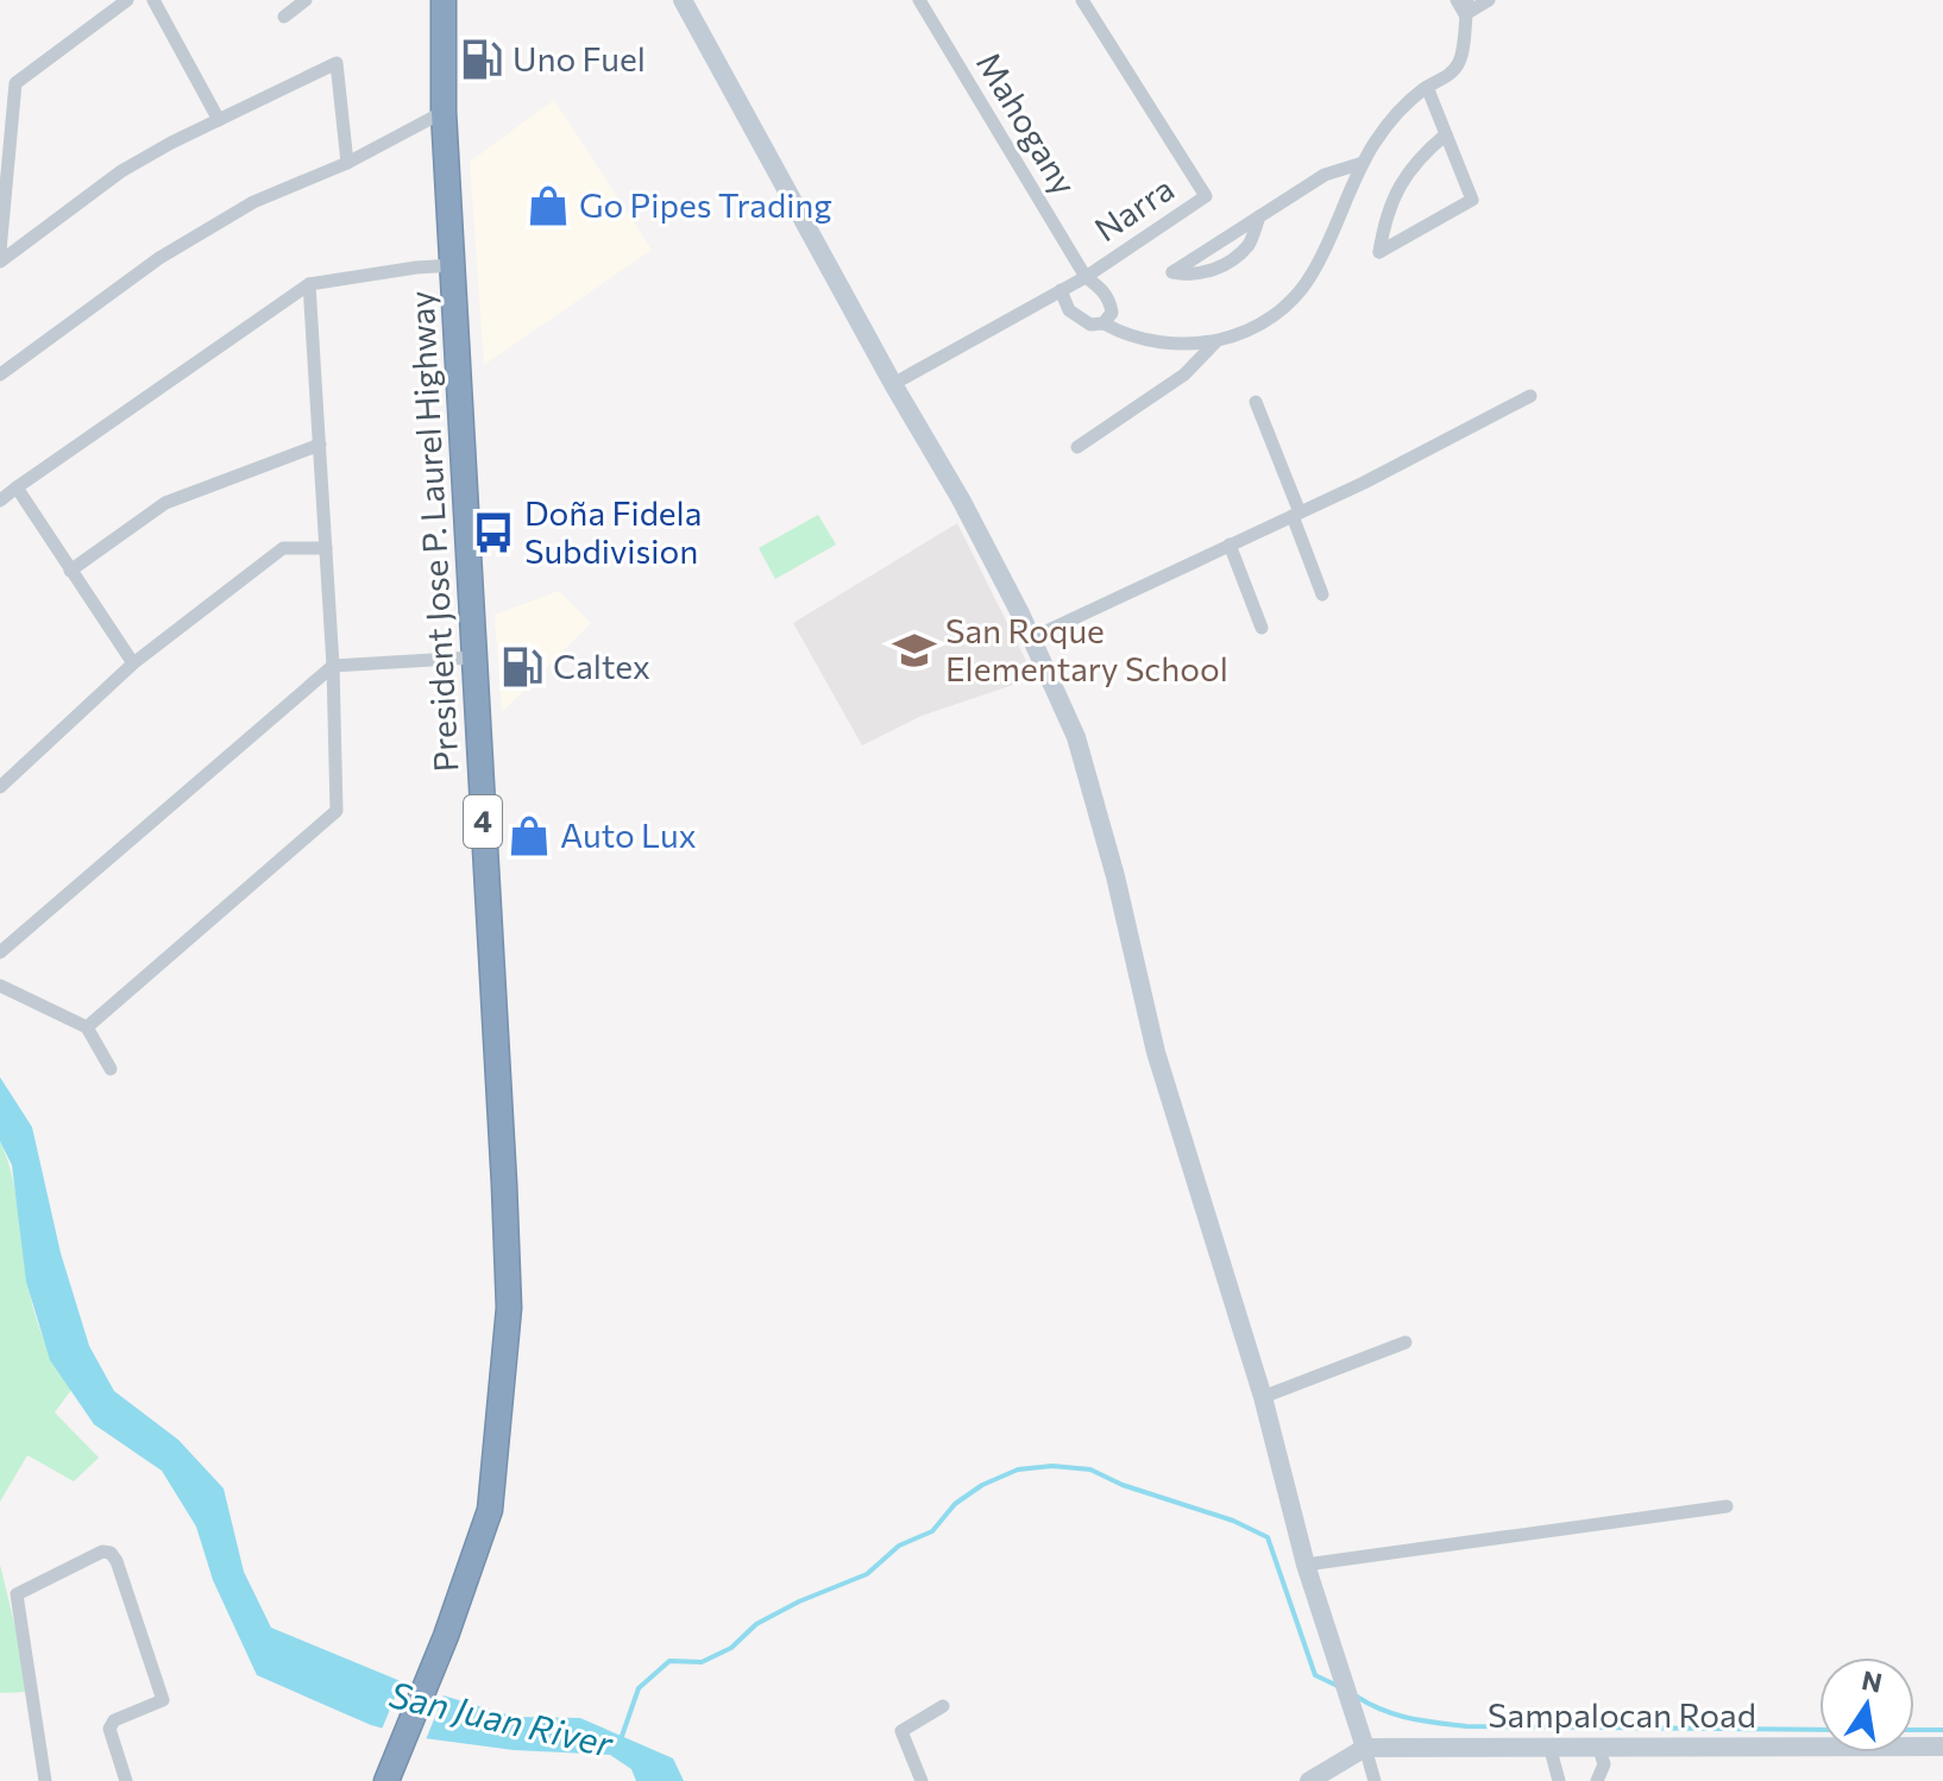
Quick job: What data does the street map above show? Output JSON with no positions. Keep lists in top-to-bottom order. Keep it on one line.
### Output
{"streets":{"highway":["President Jose P. Laurel Highway","4"],"street":["Mahogany","Narra","Sampalocan Road"]},"crossings":[["Mahogany","Narra"]],"water":["San Juan River"],"places":{"fuel station":["Uno Fuel","Caltex"],"shop":["Go Pipes Trading","Auto Lux"],"bus stop":["Doña Fidela Subdivision"],"school or university":["San Roque Elementary School"]},"north":"top"}
